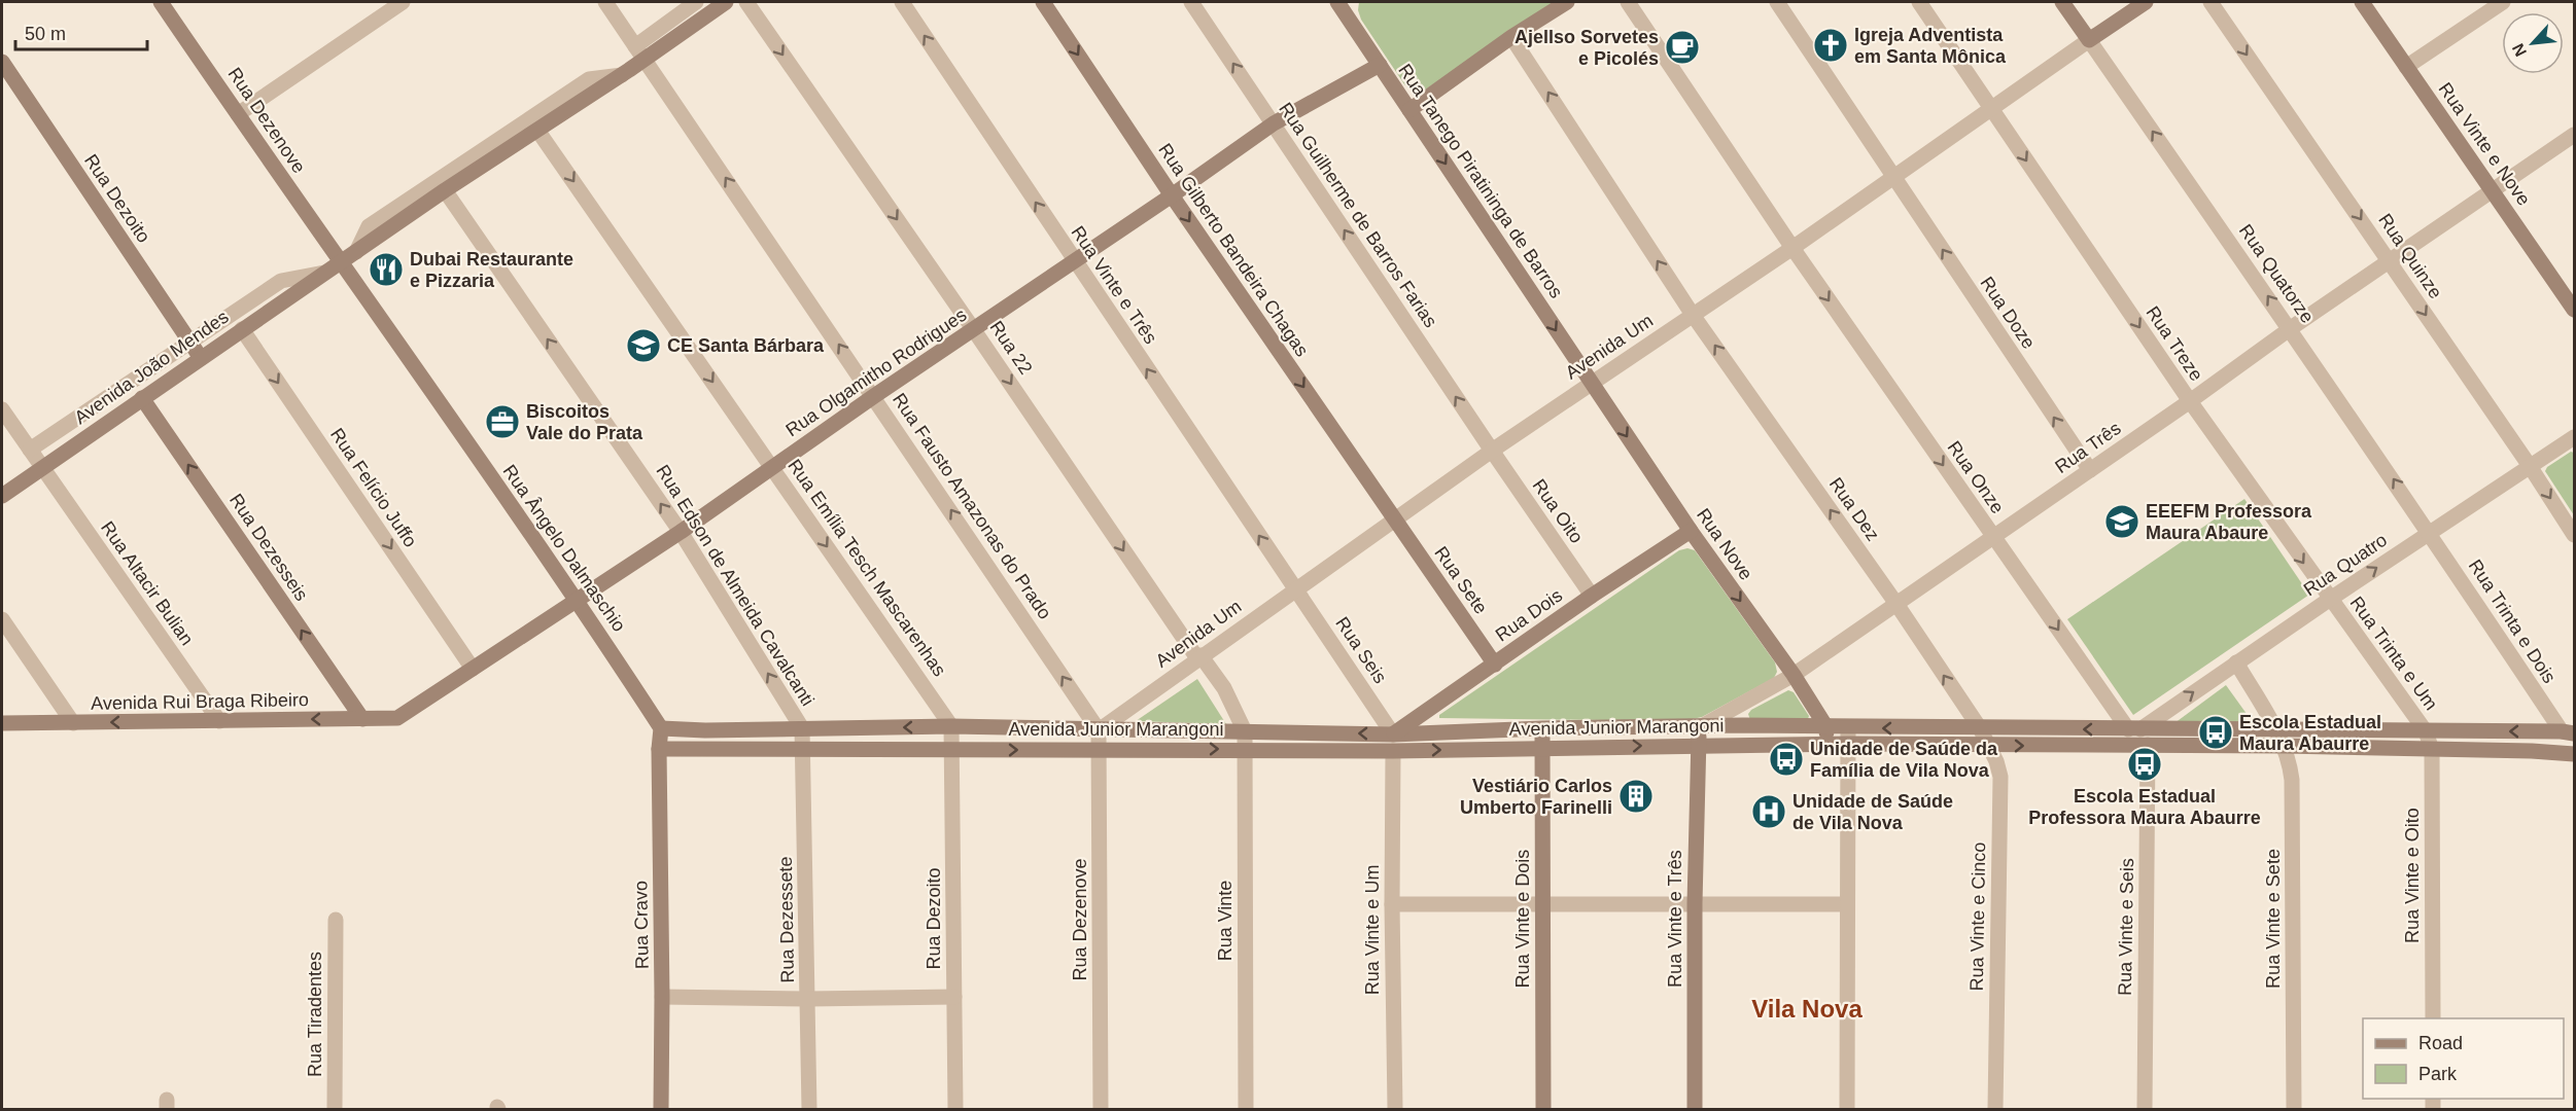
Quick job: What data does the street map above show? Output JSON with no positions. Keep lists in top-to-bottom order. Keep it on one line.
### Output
{"streets":{"street":["Rua Dezenove","Rua Vinte e Nove","Rua Tanego Piratininga de Barros","Rua Dezoito","Rua Guilherme de Barros Farias","Rua Gilberto Bandeira Chagas","Rua Quinze","Rua Quatorze","Rua Vinte e Três","Rua Doze","Rua Treze","Avenida Um","Rua 22","Avenida João Mendes","Rua Olgamitho Rodrigues","Rua Três","Rua Onze","Rua Felício Juffo","Rua Fausto Amazonas do Prado","Rua Dez","Rua Oito","Rua Nove","Rua Dezesseis","Rua Ângelo Dalmaschio","Rua Quatro","Rua Emília Tesch Mascarenhas","Rua Sete","Rua Altacir Bulian","Rua Edson de Almeida Cavalcanti","Rua Dois","Rua Trinta e Dois","Rua Seis","Rua Trinta e Um","Avenida Rui Braga Ribeiro","Avenida Junior Marangoni","Rua Vinte e Oito","Rua Vinte e Cinco","Rua Vinte e Dois","Rua Vinte e Sete","Rua Dezessete","Rua Vinte","Rua Cravo","Rua Vinte e Seis","Rua Vinte e Um","Rua Tiradentes"]},"crossings":[["Rua Dezenove","Avenida Um"],["Rua Dezenove","Avenida João Mendes"],["Rua Dezenove","Rua Fausto Amazonas do Prado"],["Rua Dezenove","Rua Ângelo Dalmaschio"],["Rua Dezenove","Avenida Junior Marangoni"],["Rua Vinte e Nove","Rua Três"],["Rua Tanego Piratininga de Barros","Avenida Um"],["Rua Tanego Piratininga de Barros","Rua Olgamitho Rodrigues"],["Rua Tanego Piratininga de Barros","Rua Nove"],["Rua Dezoito","Avenida João Mendes"],["Rua Dezoito","Rua Emília Tesch Mascarenhas"],["Rua Dezoito","Avenida Junior Marangoni"],["Rua Guilherme de Barros Farias","Avenida Um"],["Rua Guilherme de Barros Farias","Rua Olgamitho Rodrigues"],["Rua Guilherme de Barros Farias","Rua Oito"],["Rua Gilberto Bandeira Chagas","Avenida Um"],["Rua Gilberto Bandeira Chagas","Rua Olgamitho Rodrigues"],["Rua Gilberto Bandeira Chagas","Rua Sete"],["Rua Quinze","Rua Três"],["Rua Quinze","Rua Quatro"],["Rua Quatorze","Avenida Um"],["Rua Quatorze","Rua Três"],["Rua Quatorze","Rua Quatro"],["Rua Quatorze","Rua Trinta e Dois"],["Rua Vinte e Três","Avenida Um"],["Rua Vinte e Três","Rua Olgamitho Rodrigues"],["Rua Vinte e Três","Rua Três"],["Rua Vinte e Três","Rua Seis"],["Rua Vinte e Três","Avenida Junior Marangoni"],["Rua Doze","Avenida Um"],["Rua Doze","Rua Três"],["Rua Treze","Avenida Um"],["Rua Treze","Rua Três"],["Rua Treze","Rua Quatro"],["Rua Treze","Rua Trinta e Um"],["Avenida Um","Rua 22"],["Avenida Um","Rua Onze"],["Avenida Um","Rua Fausto Amazonas do Prado"],["Avenida Um","Rua Dez"],["Avenida Um","Rua Oito"],["Avenida Um","Rua Nove"],["Avenida Um","Rua Sete"],["Avenida Um","Rua Seis"],["Avenida Um","Avenida Junior Marangoni"],["Rua 22","Rua Olgamitho Rodrigues"],["Rua 22","Avenida Junior Marangoni"],["Rua 22","Rua Vinte"],["Avenida João Mendes","Rua Felício Juffo"],["Avenida João Mendes","Rua Fausto Amazonas do Prado"],["Avenida João Mendes","Rua Dezesseis"],["Avenida João Mendes","Rua Ângelo Dalmaschio"],["Avenida João Mendes","Rua Emília Tesch Mascarenhas"],["Avenida João Mendes","Rua Altacir Bulian"],["Avenida João Mendes","Rua Edson de Almeida Cavalcanti"],["Rua Olgamitho Rodrigues","Rua Felício Juffo"],["Rua Olgamitho Rodrigues","Rua Fausto Amazonas do Prado"],["Rua Olgamitho Rodrigues","Rua Ângelo Dalmaschio"],["Rua Olgamitho Rodrigues","Rua Emília Tesch Mascarenhas"],["Rua Olgamitho Rodrigues","Rua Edson de Almeida Cavalcanti"],["Rua Olgamitho Rodrigues","Avenida Rui Braga Ribeiro"],["Rua Três","Rua Onze"],["Rua Três","Rua Dez"],["Rua Três","Rua Nove"],["Rua Três","Avenida Junior Marangoni"],["Rua Onze","Rua Quatro"],["Rua Onze","Avenida Junior Marangoni"],["Rua Fausto Amazonas do Prado","Avenida Junior Marangoni"],["Rua Dez","Avenida Junior Marangoni"],["Rua Dez","Rua Vinte e Cinco"],["Rua Oito","Rua Dois"],["Rua Nove","Rua Dois"],["Rua Nove","Avenida Junior Marangoni"],["Rua Dezesseis","Avenida Rui Braga Ribeiro"],["Rua Ângelo Dalmaschio","Avenida Junior Marangoni"],["Rua Ângelo Dalmaschio","Rua Cravo"],["Rua Quatro","Rua Trinta e Dois"],["Rua Quatro","Rua Trinta e Um"],["Rua Quatro","Avenida Junior Marangoni"],["Rua Quatro","Rua Vinte e Sete"],["Rua Emília Tesch Mascarenhas","Avenida Junior Marangoni"],["Rua Sete","Rua Dois"],["Rua Altacir Bulian","Avenida Rui Braga Ribeiro"],["Rua Edson de Almeida Cavalcanti","Avenida Junior Marangoni"],["Rua Edson de Almeida Cavalcanti","Rua Dezessete"],["Rua Dois","Rua Seis"],["Rua Dois","Avenida Junior Marangoni"],["Rua Trinta e Dois","Avenida Junior Marangoni"],["Rua Seis","Avenida Junior Marangoni"],["Rua Trinta e Um","Avenida Junior Marangoni"],["Rua Trinta e Um","Rua Vinte e Oito"],["Avenida Junior Marangoni","Rua Vinte e Oito"],["Avenida Junior Marangoni","Rua Vinte e Cinco"],["Avenida Junior Marangoni","Rua Vinte e Dois"],["Avenida Junior Marangoni","Rua Vinte e Sete"],["Avenida Junior Marangoni","Rua Dezessete"],["Avenida Junior Marangoni","Rua Vinte"],["Avenida Junior Marangoni","Rua Cravo"],["Avenida Junior Marangoni","Rua Vinte e Seis"],["Avenida Junior Marangoni","Rua Vinte e Um"]],"one_way":["Rua Tanego Piratininga de Barros","Rua Guilherme de Barros Farias","Rua Gilberto Bandeira Chagas","Rua Quinze","Rua Quatorze","Rua Vinte e Três","Rua Doze","Rua Treze","Rua 22","Rua Onze","Rua Felício Juffo","Rua Fausto Amazonas do Prado","Rua Dez","Rua Nove","Rua Dezesseis","Rua Quatro","Rua Emília Tesch Mascarenhas","Rua Edson de Almeida Cavalcanti","Avenida Rui Braga Ribeiro"],"districts":["Vila Nova"],"places":{"church":["Igreja Adventista em Santa Mônica"],"cafe":["Ajellso Sorvetes e Picolés"],"restaurant":["Dubai Restaurante e Pizzaria"],"school or university":["CE Santa Bárbara","EEEFM Professora Maura Abaure"],"office":["Biscoitos Vale do Prata"],"bus stop":["Escola Estadual Maura Abaurre","Unidade de Saúde da Família de Vila Nova","Escola Estadual Professora Maura Abaurre"],"building":["Vestiário Carlos Umberto Farinelli"],"hospital":["Unidade de Saúde de Vila Nova"]},"legend":["Road","Park"],"scale_bar":"50 m","north":"bottom left"}
